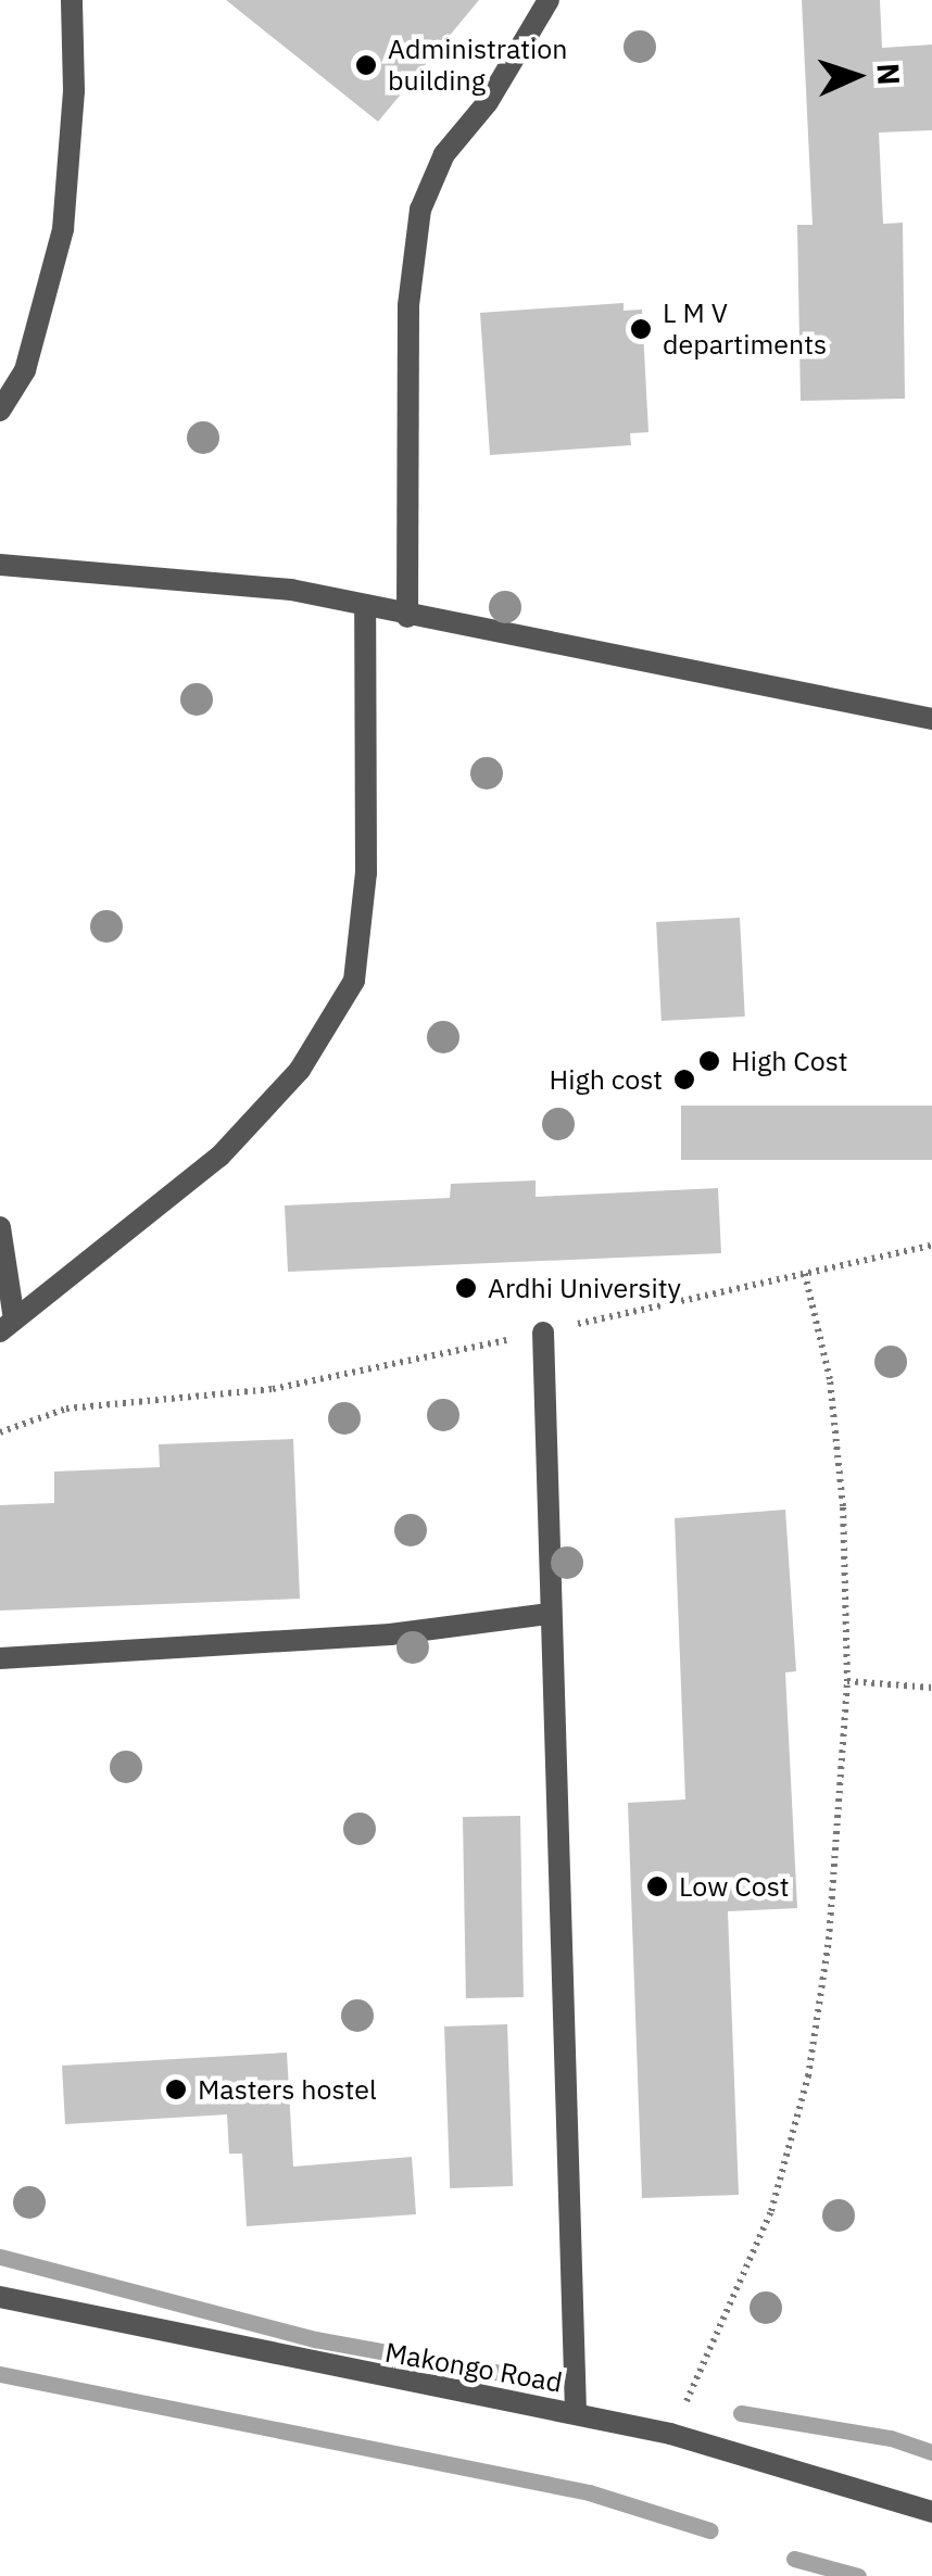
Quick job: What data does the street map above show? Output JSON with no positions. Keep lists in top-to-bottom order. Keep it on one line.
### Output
{"streets":{"street":["Makongo Road"]},"places":["Administration building","L M V departiments","High Cost","High cost","Ardhi University","Low Cost","Masters hostel"],"north":"right"}
